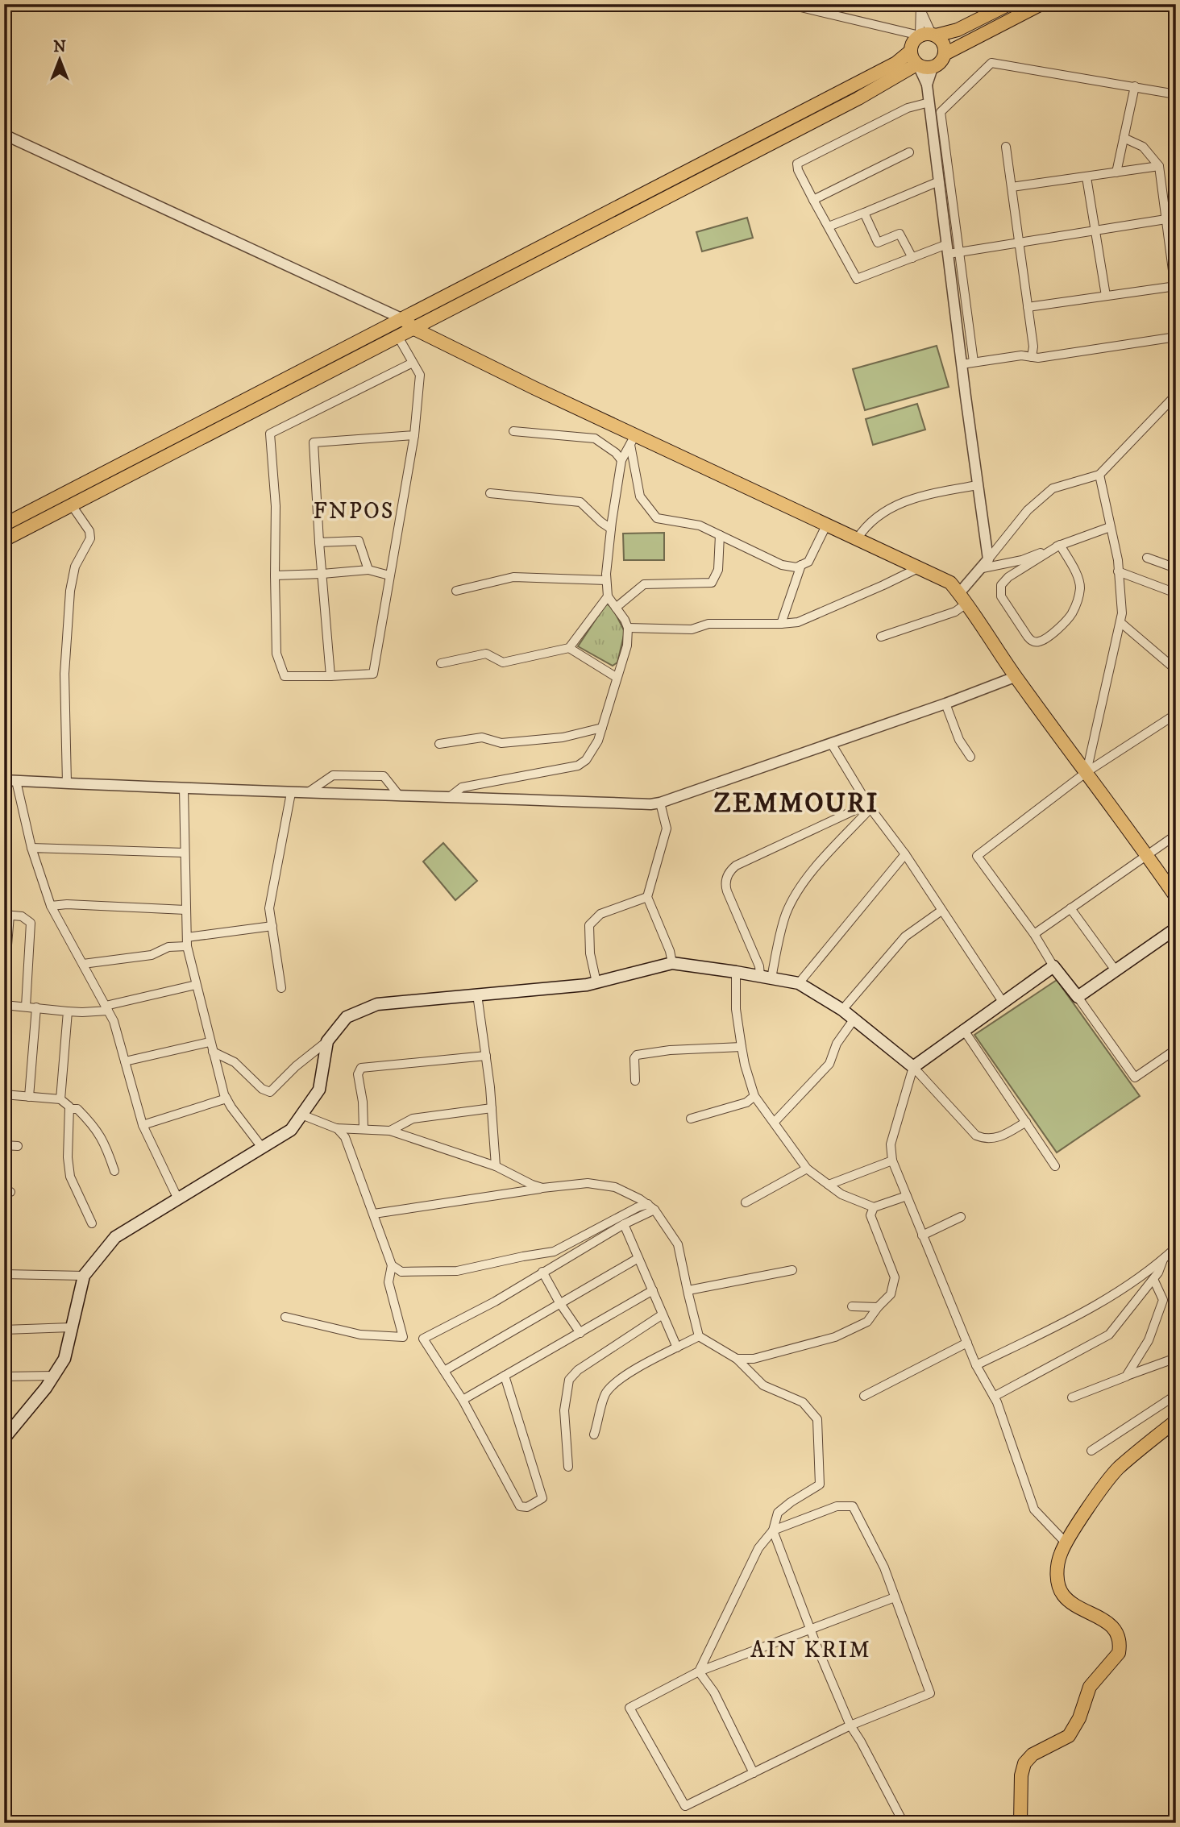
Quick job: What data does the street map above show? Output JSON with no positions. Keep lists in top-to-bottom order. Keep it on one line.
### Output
{"districts":["FNPOS","ZEMMOURI","AIN KRIM"],"north":"top"}
